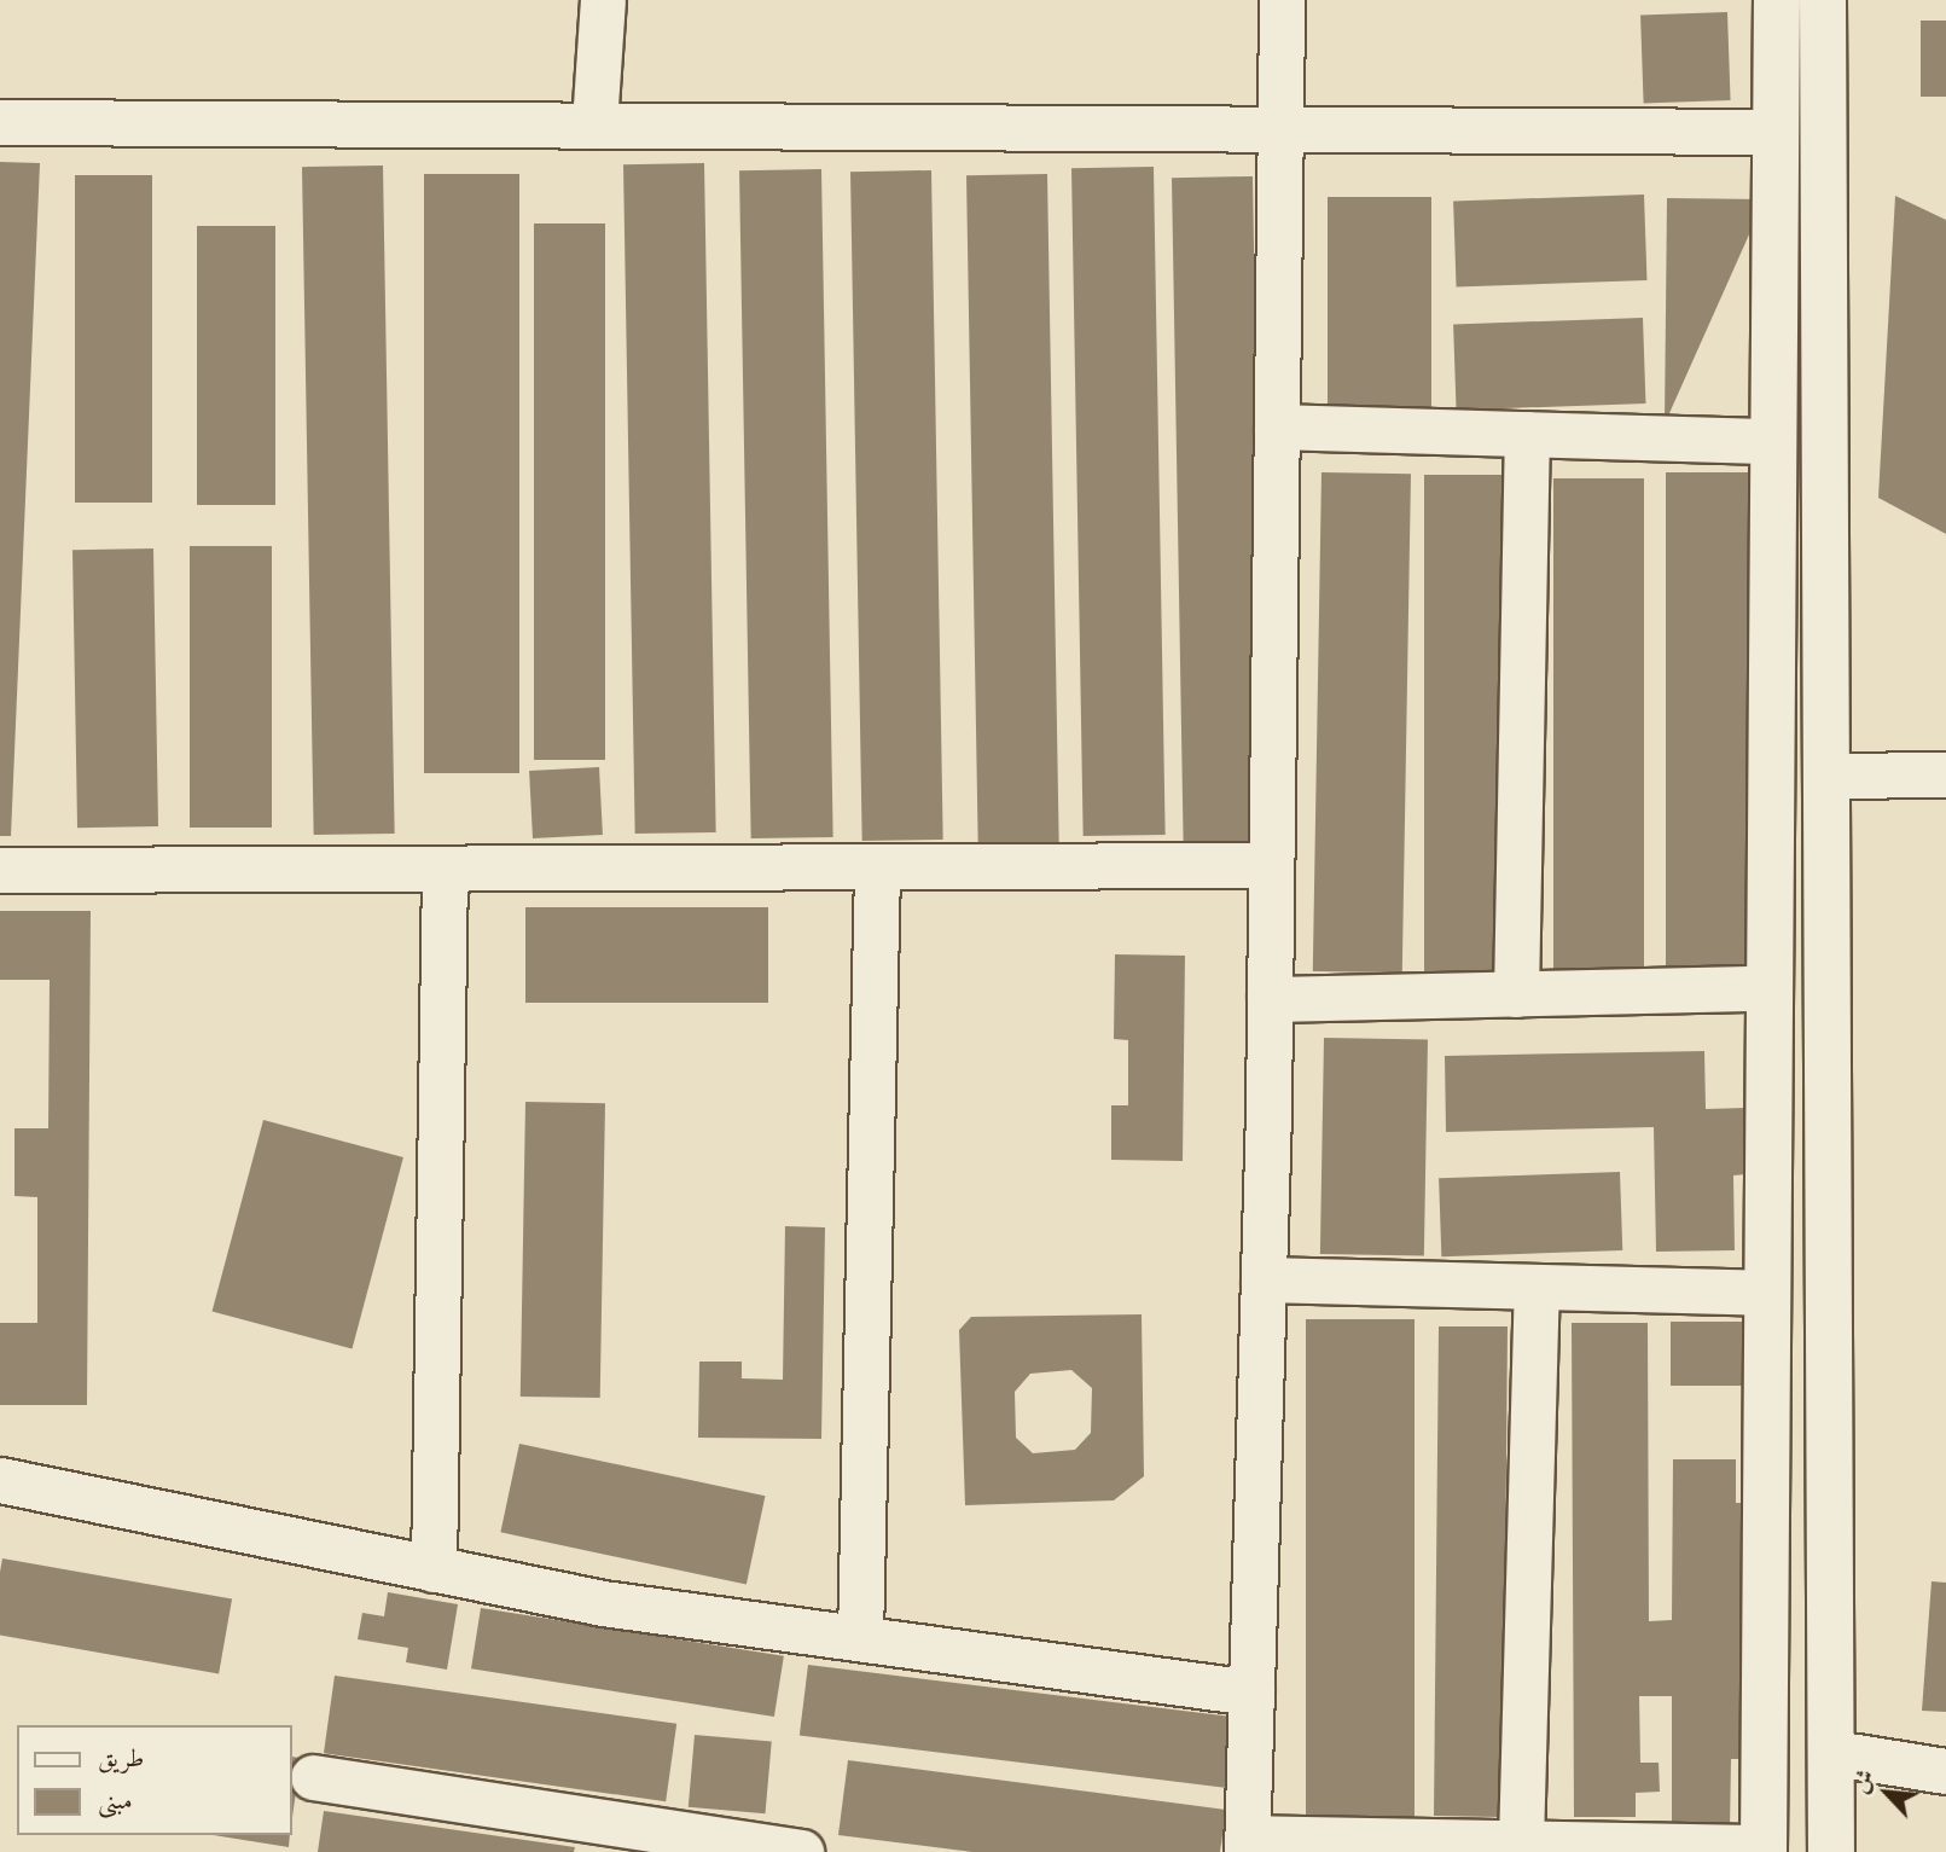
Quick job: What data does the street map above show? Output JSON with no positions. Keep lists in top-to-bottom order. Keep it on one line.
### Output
{"legend":["طريق","مبنى"],"north":"top left"}
